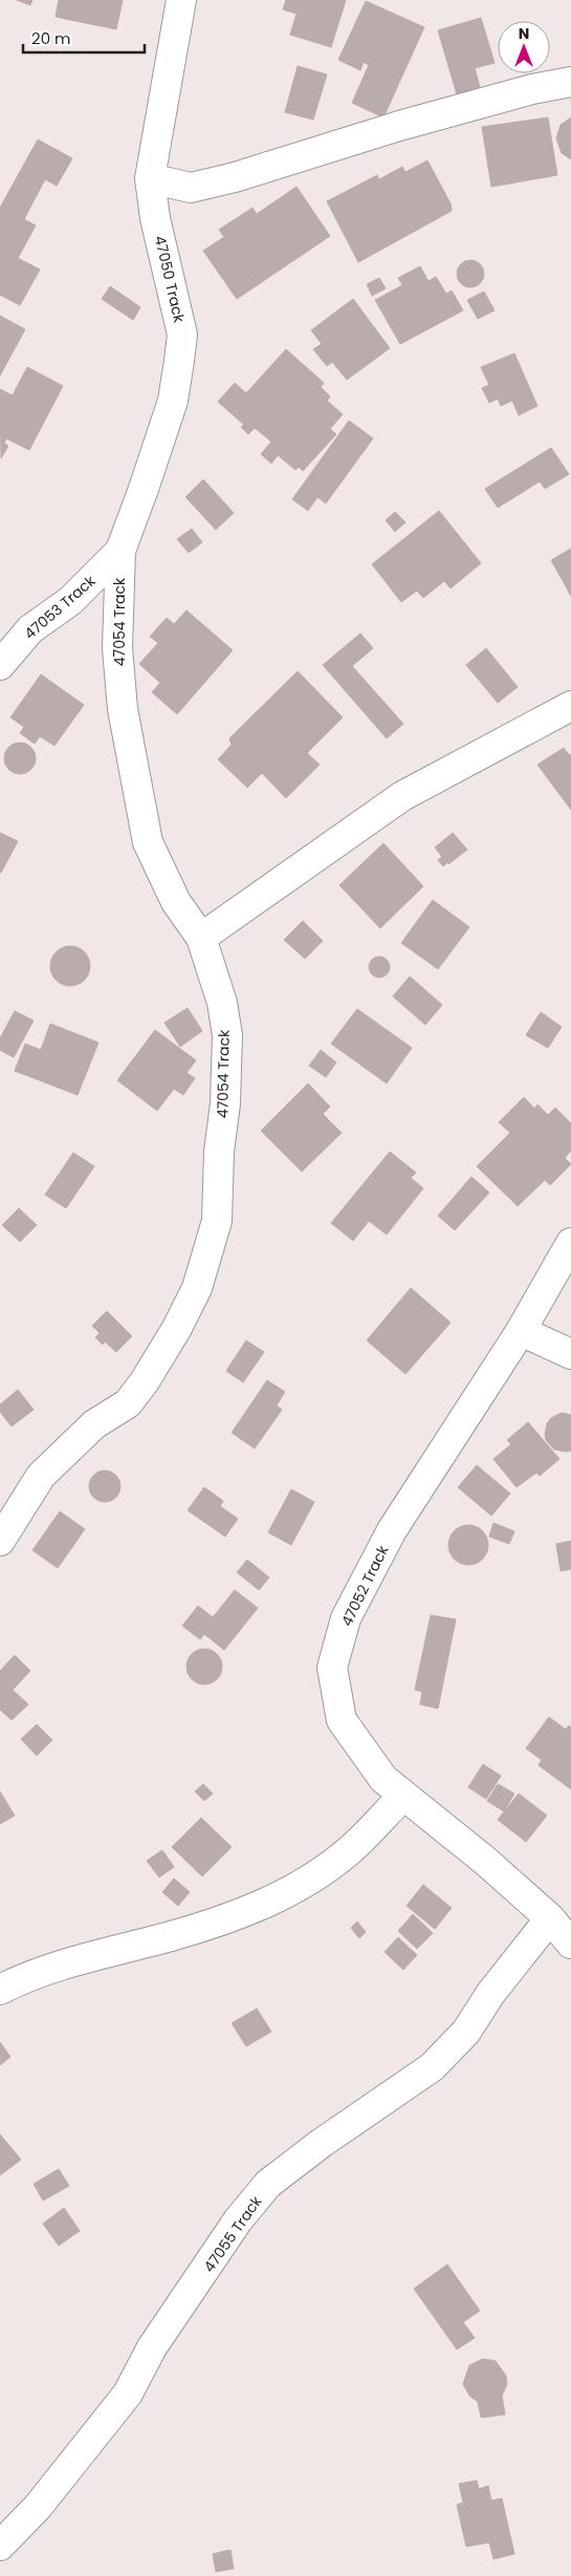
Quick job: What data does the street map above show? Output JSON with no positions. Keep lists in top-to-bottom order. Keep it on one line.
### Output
{"streets":{"street":["47050 Track","47053 Track","47054 Track","47052 Track","47055 Track"]},"crossings":[["47050 Track","47053 Track"],["47050 Track","47054 Track"],["47053 Track","47054 Track"],["47052 Track","47055 Track"]],"scale_bar":"20 m","north":"top"}
